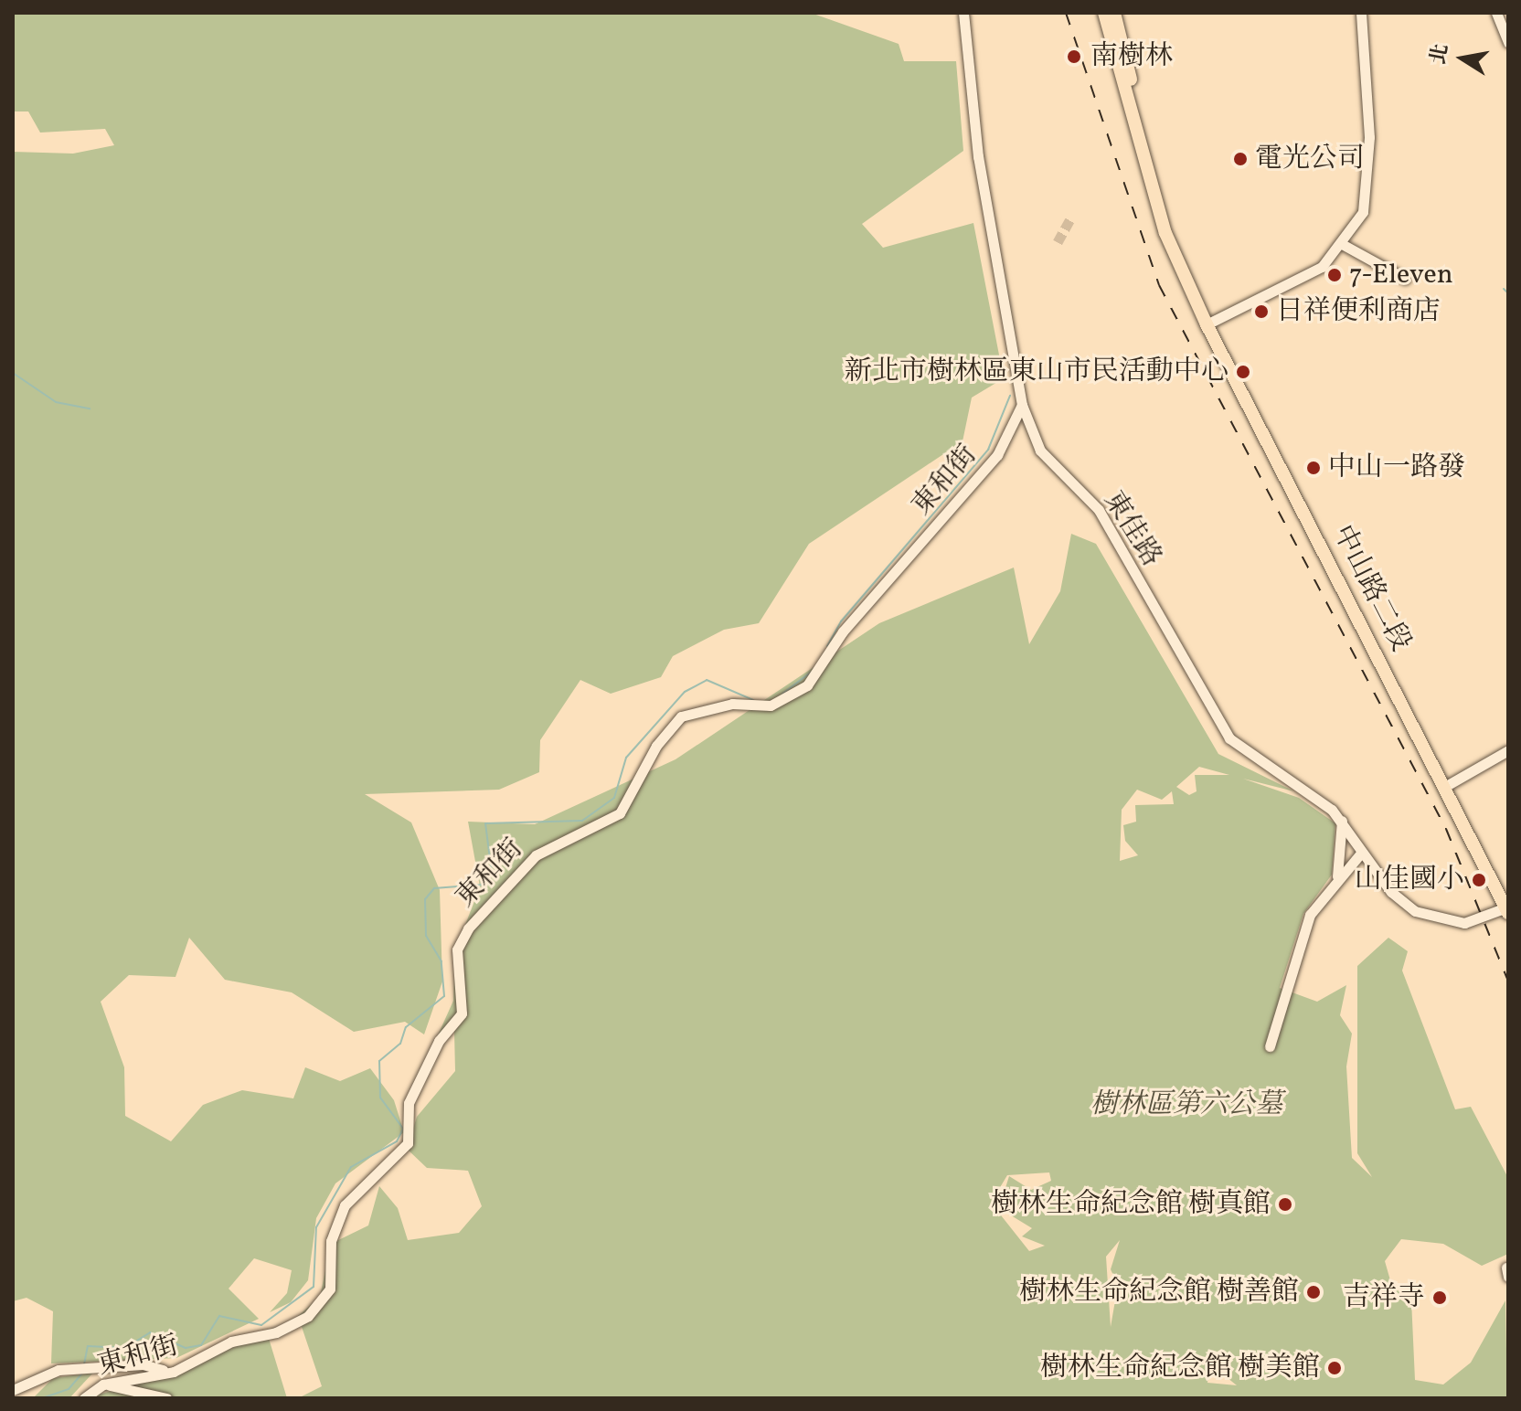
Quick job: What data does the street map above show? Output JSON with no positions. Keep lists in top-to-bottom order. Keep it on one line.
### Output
{"streets":{"main road":["中山路二段"],"street":["東和街","東佳路"]},"crossings":[["東和街","東佳路"],["東佳路","中山路二段"]],"parks":["樹林區第六公墓"],"places":["南樹林","電光公司","7-Eleven","日祥便利商店","新北市樹林區東山市民活動中心","中山一路發","山佳國小","樹林生命紀念館 樹真館","樹林生命紀念館 樹善館","吉祥寺","樹林生命紀念館 樹美館"],"north":"left"}
